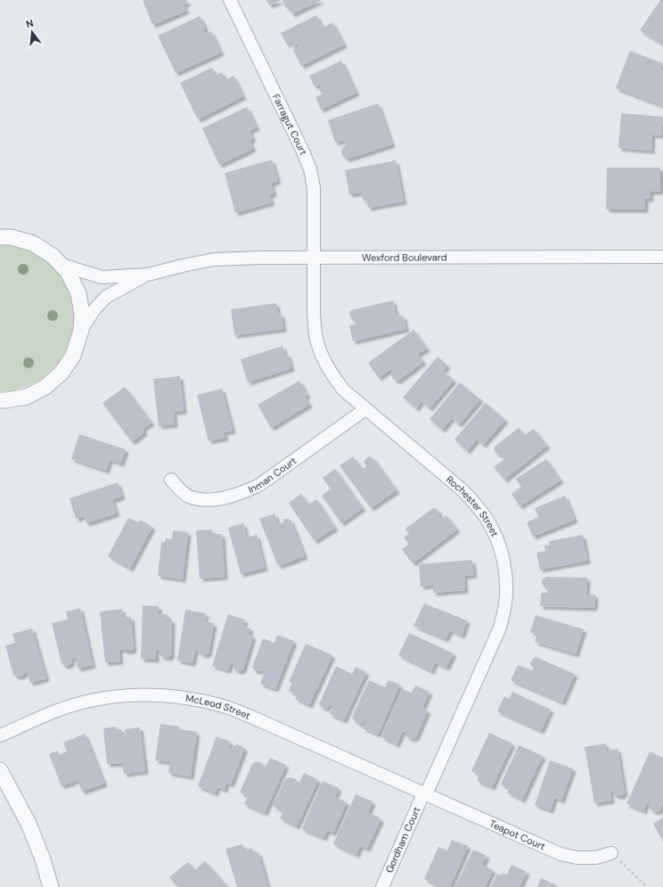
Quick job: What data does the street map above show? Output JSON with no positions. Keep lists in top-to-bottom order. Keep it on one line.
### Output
{"streets":{"street":["Farragut Court","Wexford Boulevard","Inman Court","Rochester Street","McLeod Street","Teapot Court","Gordham Court"]},"crossings":[["Farragut Court","Wexford Boulevard"],["Farragut Court","Rochester Street"],["Wexford Boulevard","Rochester Street"],["Inman Court","Rochester Street"],["Rochester Street","McLeod Street"],["Rochester Street","Teapot Court"],["Rochester Street","Gordham Court"],["McLeod Street","Teapot Court"],["McLeod Street","Gordham Court"],["Teapot Court","Gordham Court"]],"north":"top"}
